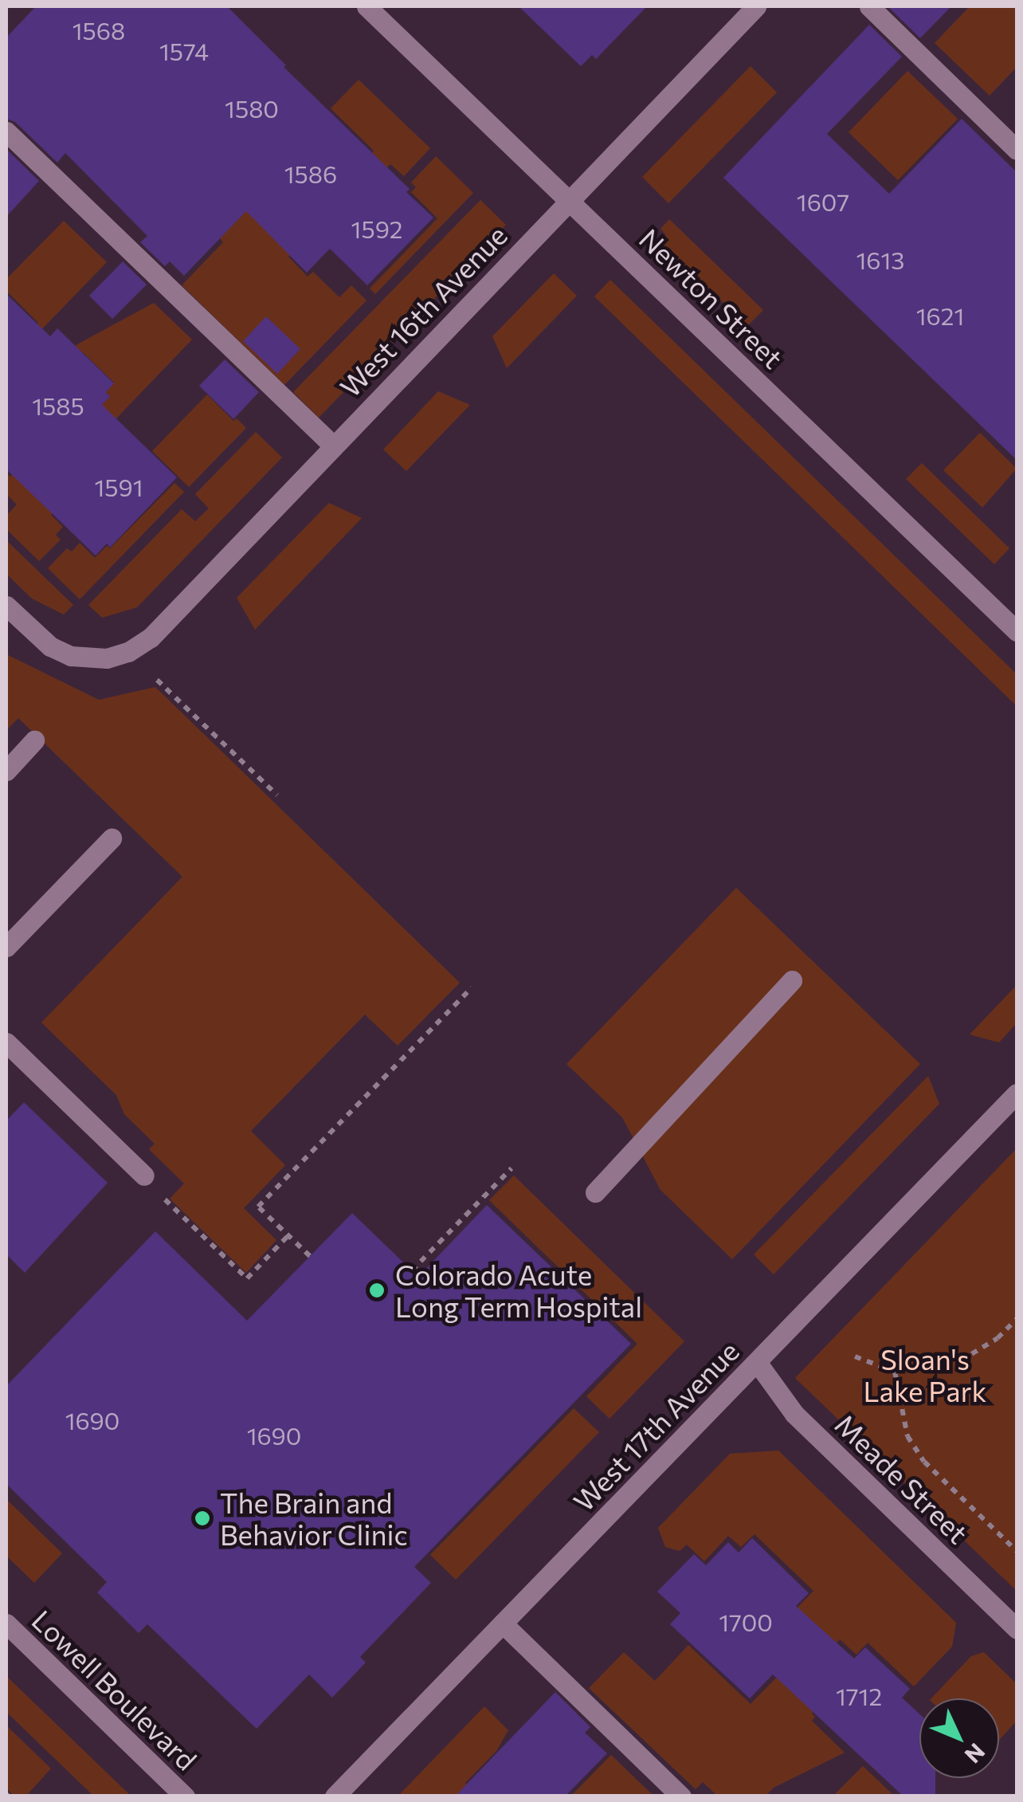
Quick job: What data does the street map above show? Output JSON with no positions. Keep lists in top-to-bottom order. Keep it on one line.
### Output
{"streets":{"street":["Newton Street","West 16th Avenue","West 17th Avenue","Meade Street","Lowell Boulevard"]},"crossings":[["Newton Street","West 16th Avenue"],["West 17th Avenue","Meade Street"]],"parks":["Sloan's Lake Park"],"places":["Colorado Acute Long Term Hospital","The Brain and Behavior Clinic"],"house_numbers":["1568","1574","1580","1586","1607","1592","1613","1621","1585","1591","1690","1690","1700","1712"],"north":"bottom right"}
